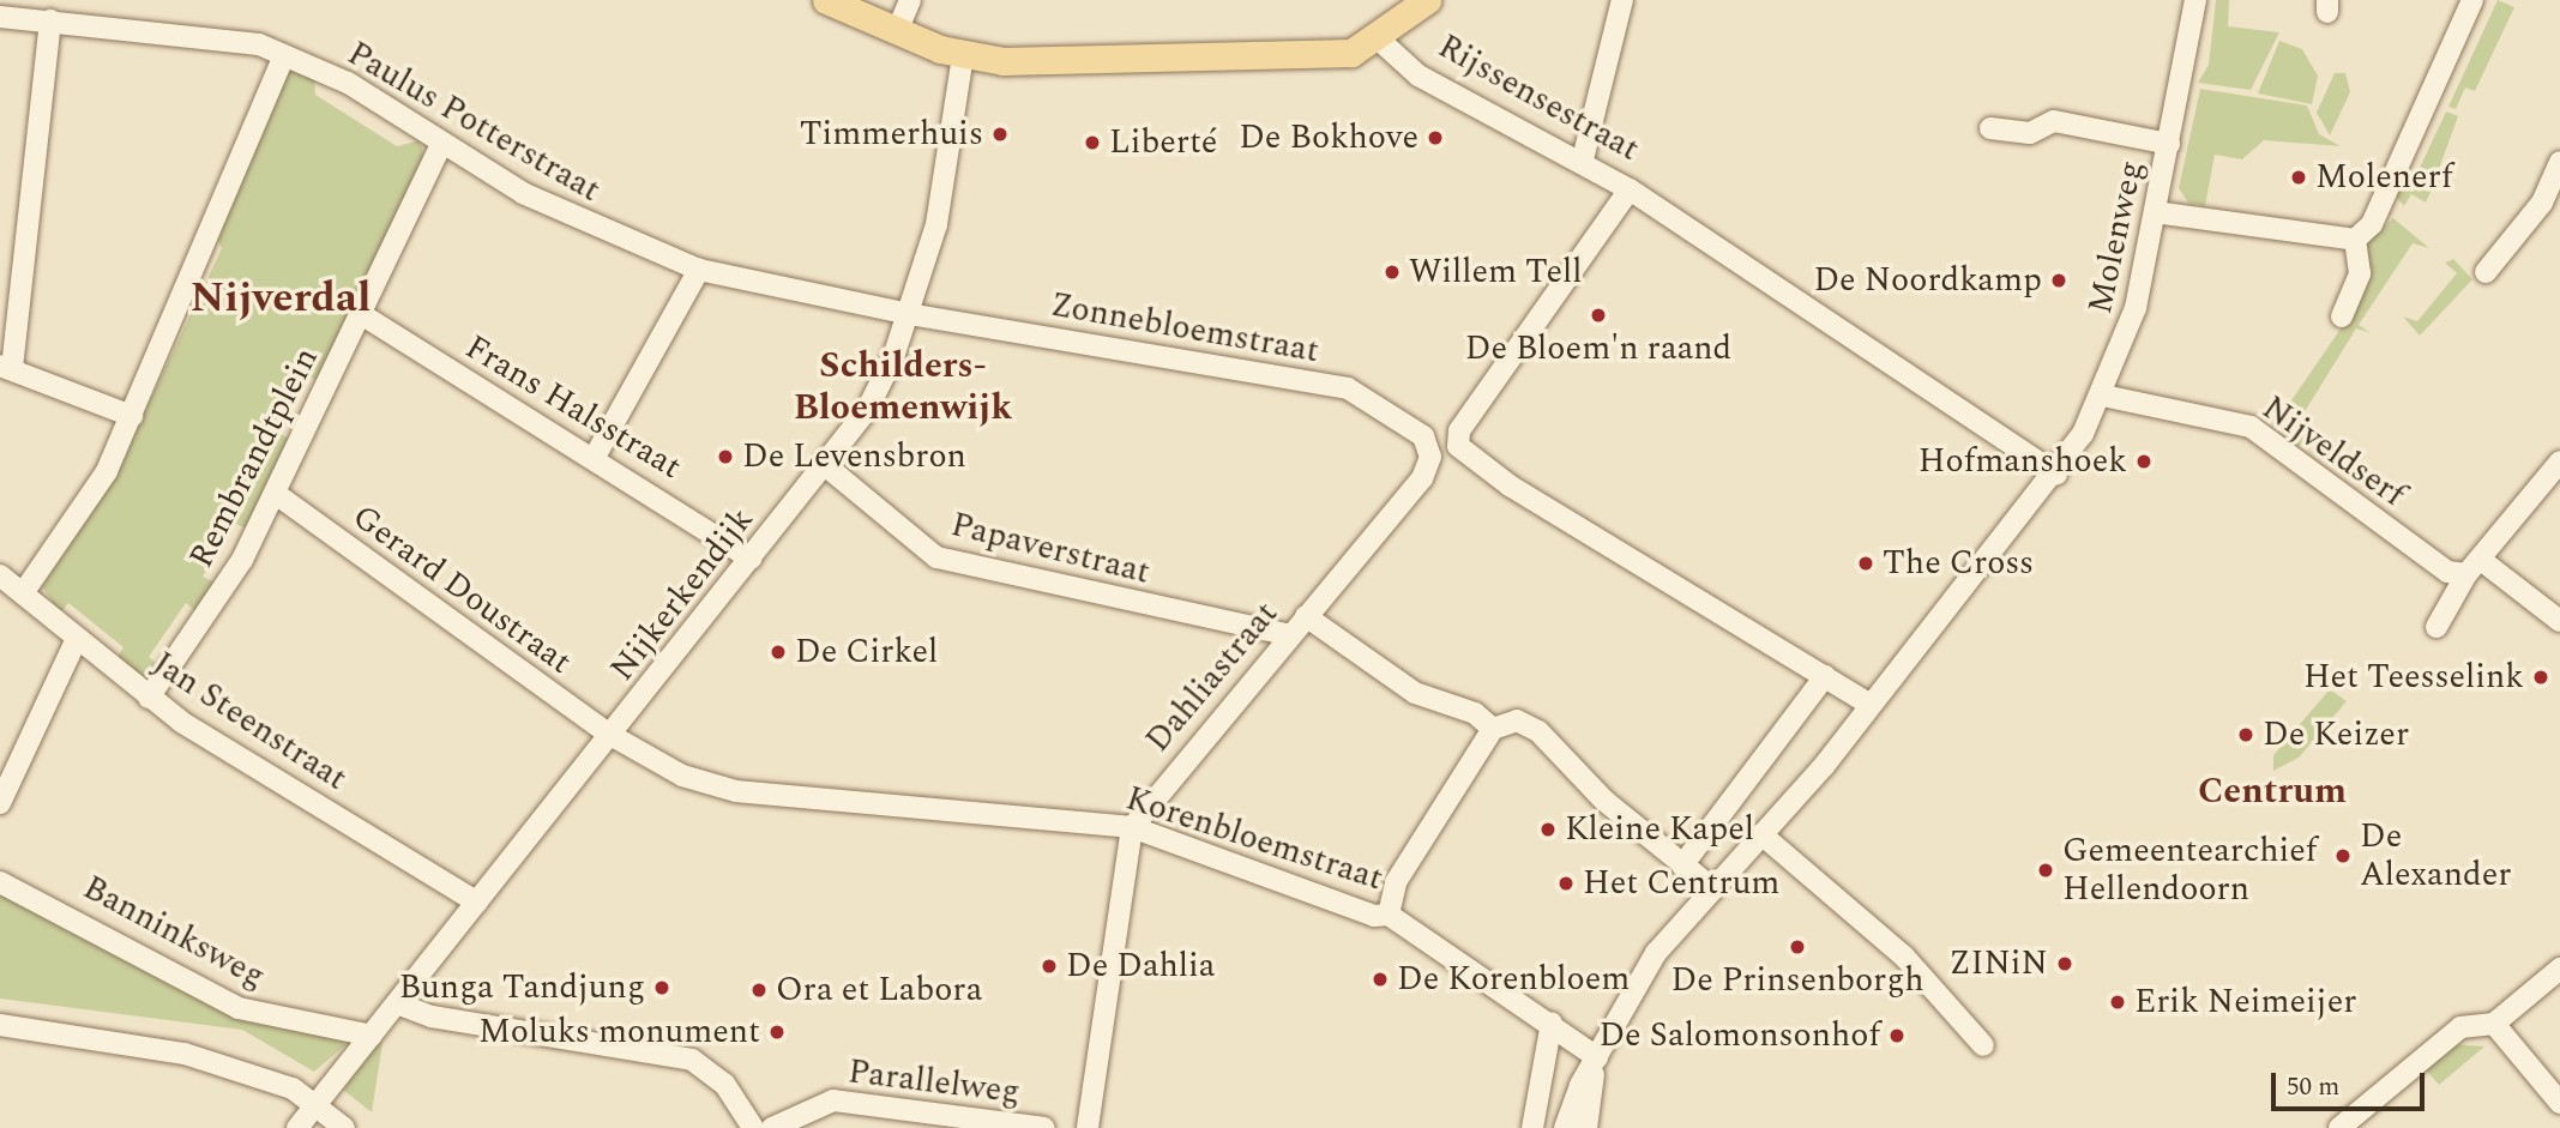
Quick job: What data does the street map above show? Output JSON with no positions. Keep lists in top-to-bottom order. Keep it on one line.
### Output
{"streets":{"street":["Rijssensestraat","Paulus Potterstraat","Molenweg","Zonnebloemstraat","Frans Halsstraat","Nijveldserf","Rembrandtplein","Papaverstraat","Gerard Doustraat","Nijkerkendijk","Dahliastraat","Jan Steenstraat","Korenbloemstraat","Banninksweg","Parallelweg"]},"crossings":[["Rijssensestraat","Molenweg"],["Paulus Potterstraat","Zonnebloemstraat"],["Paulus Potterstraat","Rembrandtplein"],["Paulus Potterstraat","Nijkerkendijk"],["Molenweg","Nijveldserf"],["Molenweg","Korenbloemstraat"],["Zonnebloemstraat","Nijkerkendijk"],["Zonnebloemstraat","Dahliastraat"],["Frans Halsstraat","Rembrandtplein"],["Frans Halsstraat","Nijkerkendijk"],["Rembrandtplein","Gerard Doustraat"],["Rembrandtplein","Jan Steenstraat"],["Papaverstraat","Nijkerkendijk"],["Papaverstraat","Dahliastraat"],["Gerard Doustraat","Nijkerkendijk"],["Gerard Doustraat","Korenbloemstraat"],["Nijkerkendijk","Jan Steenstraat"],["Nijkerkendijk","Korenbloemstraat"],["Nijkerkendijk","Banninksweg"],["Dahliastraat","Korenbloemstraat"]],"districts":["Nijverdal","Schilders- Bloemenwijk","Centrum"],"places":["Timmerhuis","De Bokhove","Liberté","Molenerf","Willem Tell","De Noordkamp","De Bloem'n raand","De Levensbron","Hofmanshoek","The Cross","De Cirkel","Het Teesselink","De Keizer","Kleine Kapel","De Alexander","Gemeentearchief Hellendoorn","Het Centrum","De Prinsenborgh","ZINiN","De Dahlia","De Korenbloem","Bunga Tandjung","Ora et Labora","Erik Neimeijer","Moluks monument","De Salomonsonhof"],"scale_bar":"50 m"}
